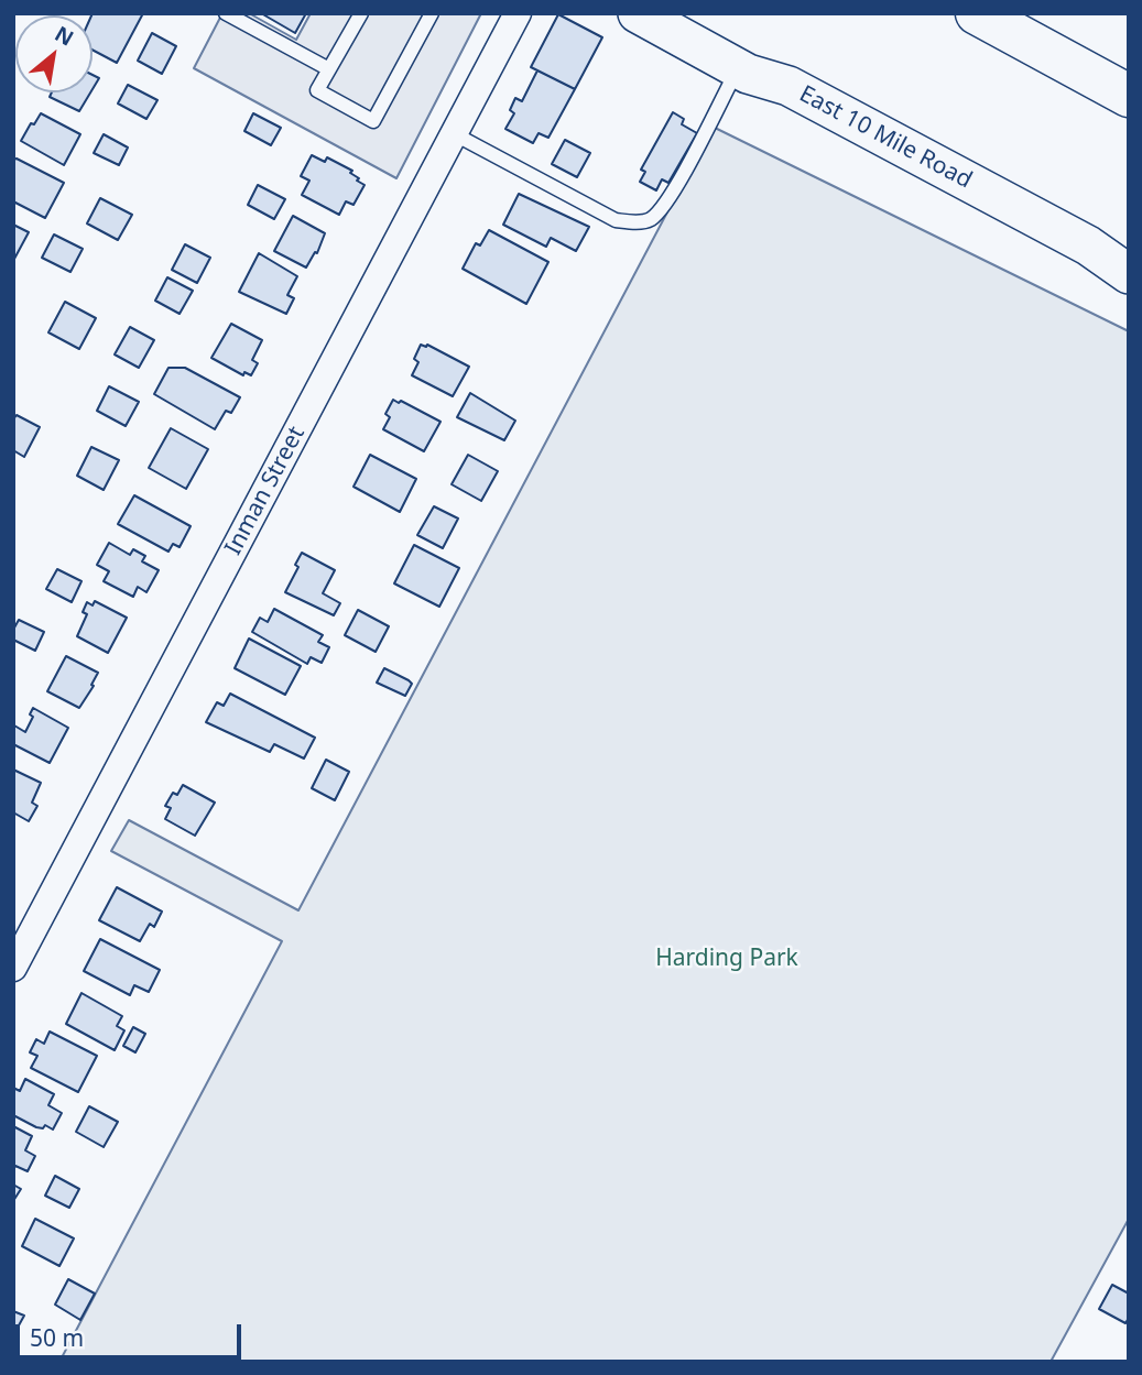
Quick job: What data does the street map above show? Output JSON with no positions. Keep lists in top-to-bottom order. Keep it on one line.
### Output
{"streets":{"main road":["East 10 Mile Road"],"street":["Inman Street"]},"parks":["Harding Park"],"scale_bar":"50 m","north":"top right"}
